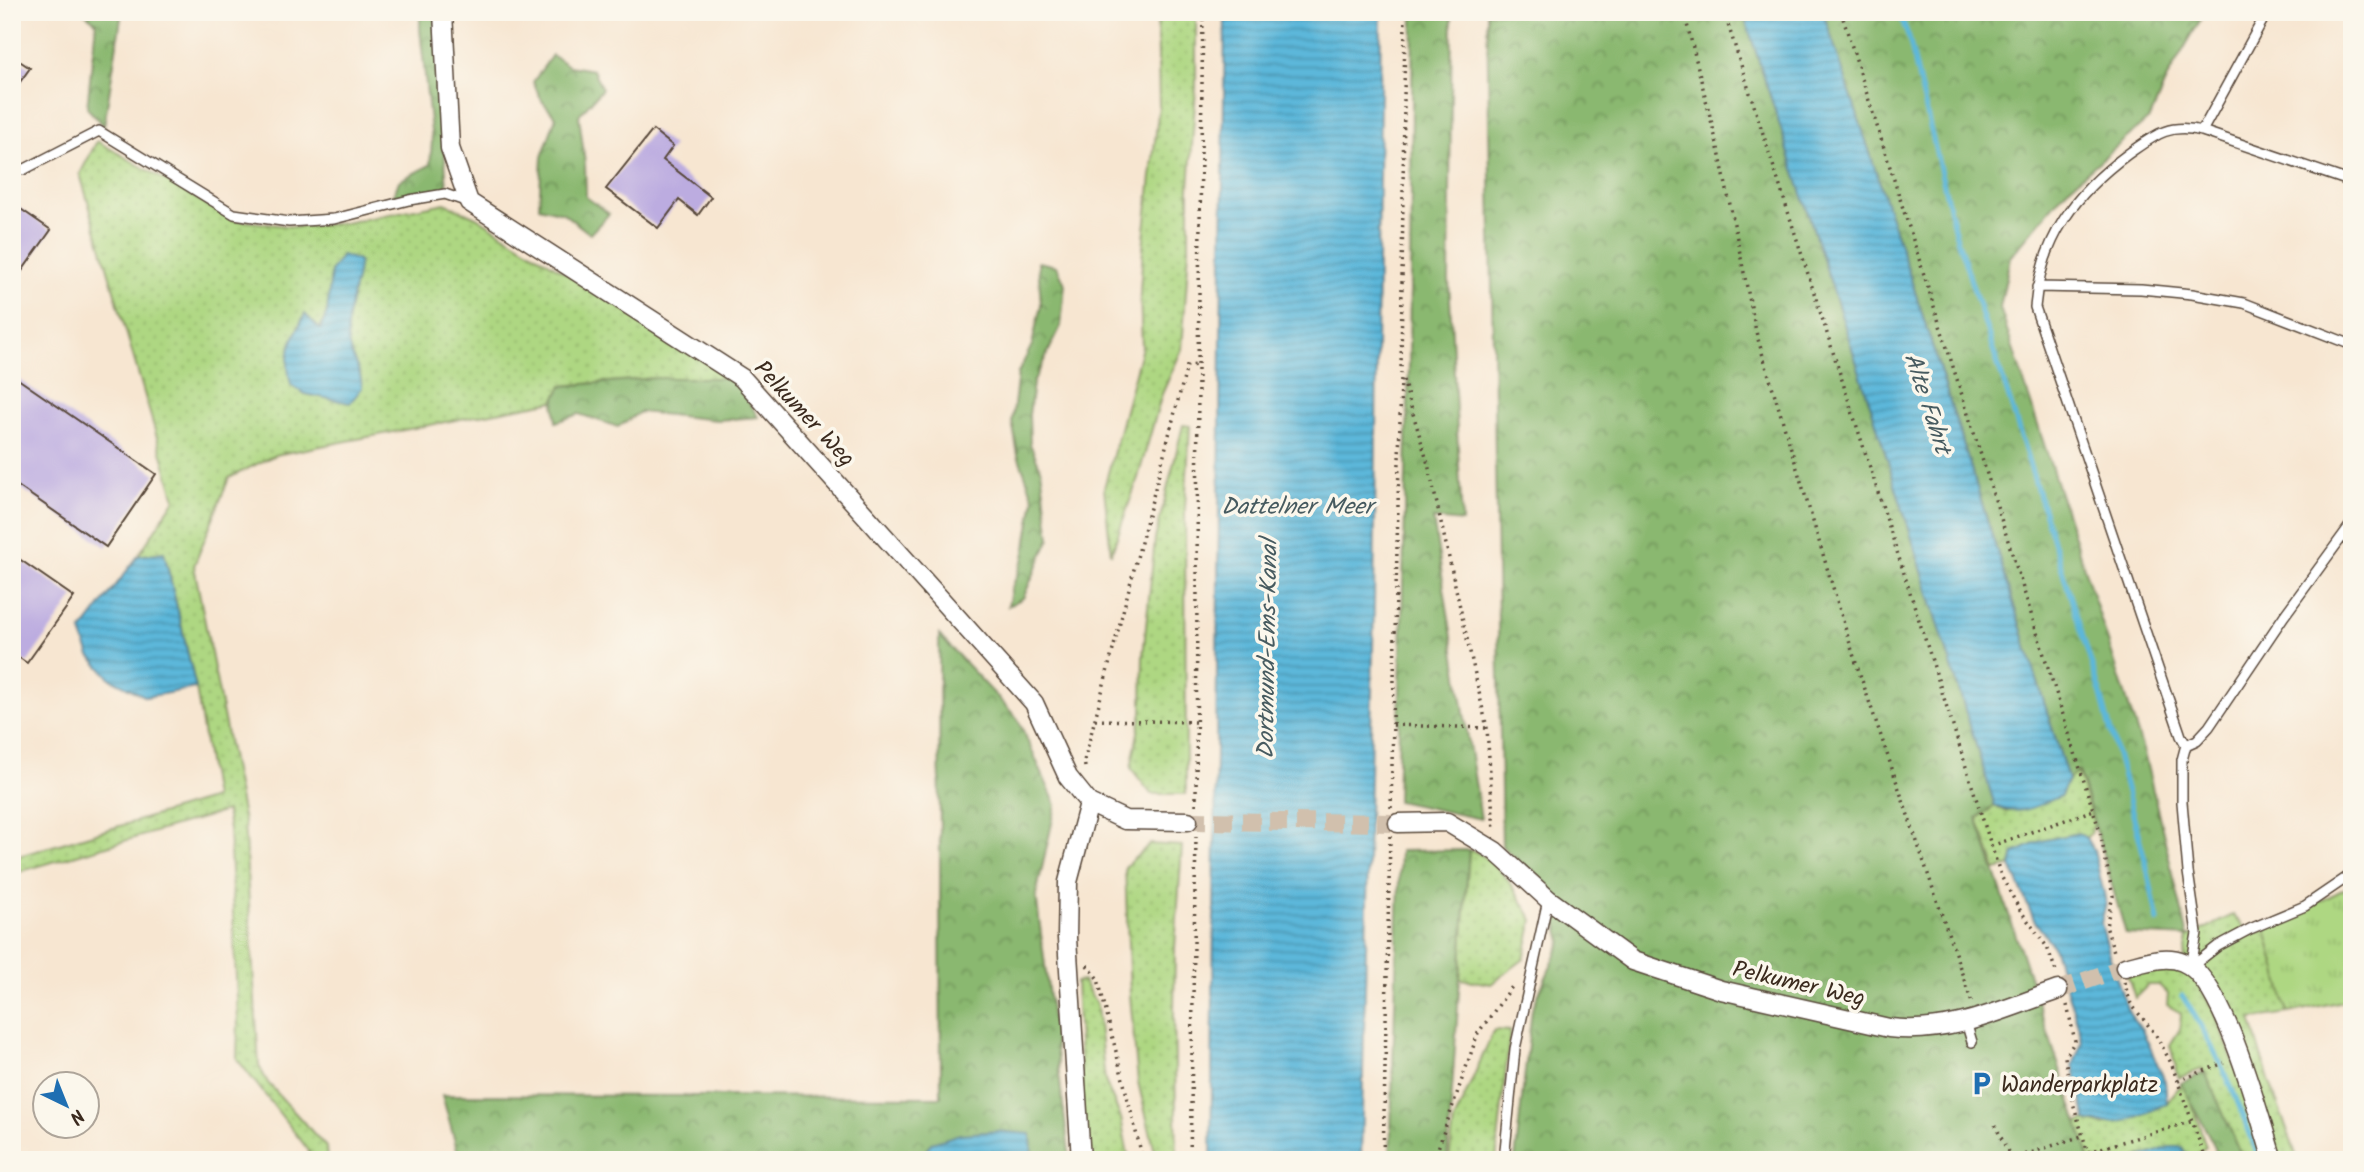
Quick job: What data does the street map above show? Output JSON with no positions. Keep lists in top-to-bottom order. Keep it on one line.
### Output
{"streets":{"street":["Pelkumer Weg"]},"water":["Alte Fahrt","Dattelner Meer","Dortmund-Ems-Kanal"],"places":{"parking":["Wanderparkplatz"]},"north":"bottom right"}
